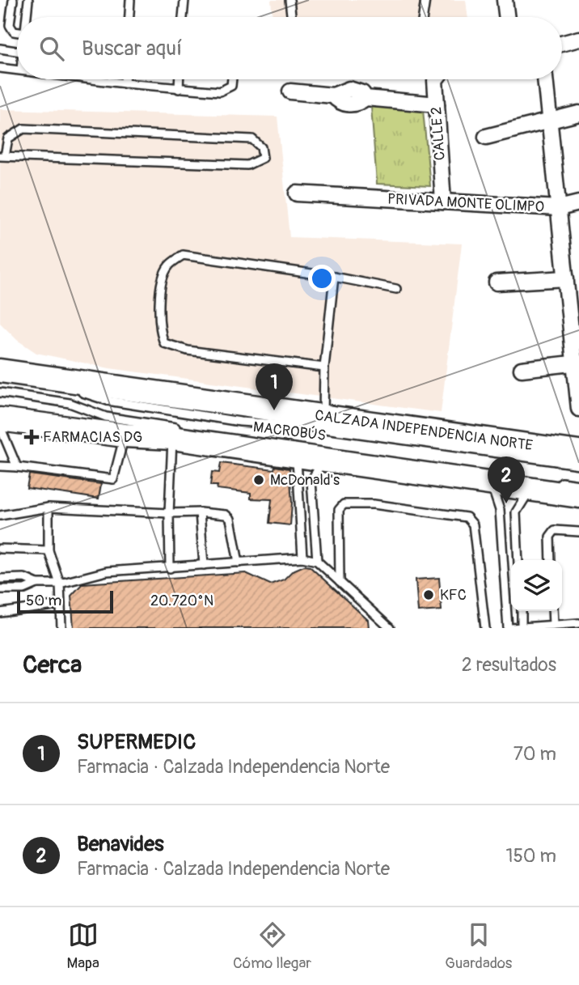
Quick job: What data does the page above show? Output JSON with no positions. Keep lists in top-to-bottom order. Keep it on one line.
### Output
{"streets":{"main road":["CALZADA INDEPENDENCIA NORTE"],"street":["CALLE 2","PRIVADA MONTE OLIMPO"],"lane":["MACROBÚS"]},"crossings":[["CALLE 2","PRIVADA MONTE OLIMPO"]],"places":{"health":["FARMACIAS DG"],"other":["McDonald's","KFC"]},"scale_bar":"50 m","page":{"search":"Buscar aquí","pins":["1","2"],"scale":"50 m","heading":["Cerca","2 resultados"],"list":[{"mark":"1","name":"SUPERMEDIC","note":"Farmacia · Calzada Independencia Norte","value":"70 m"},{"mark":"2","name":"Benavides","note":"Farmacia · Calzada Independencia Norte","value":"150 m"}],"nav":["Mapa","Cómo llegar","Guardados"]},"coordinates":["20.720°N"]}
